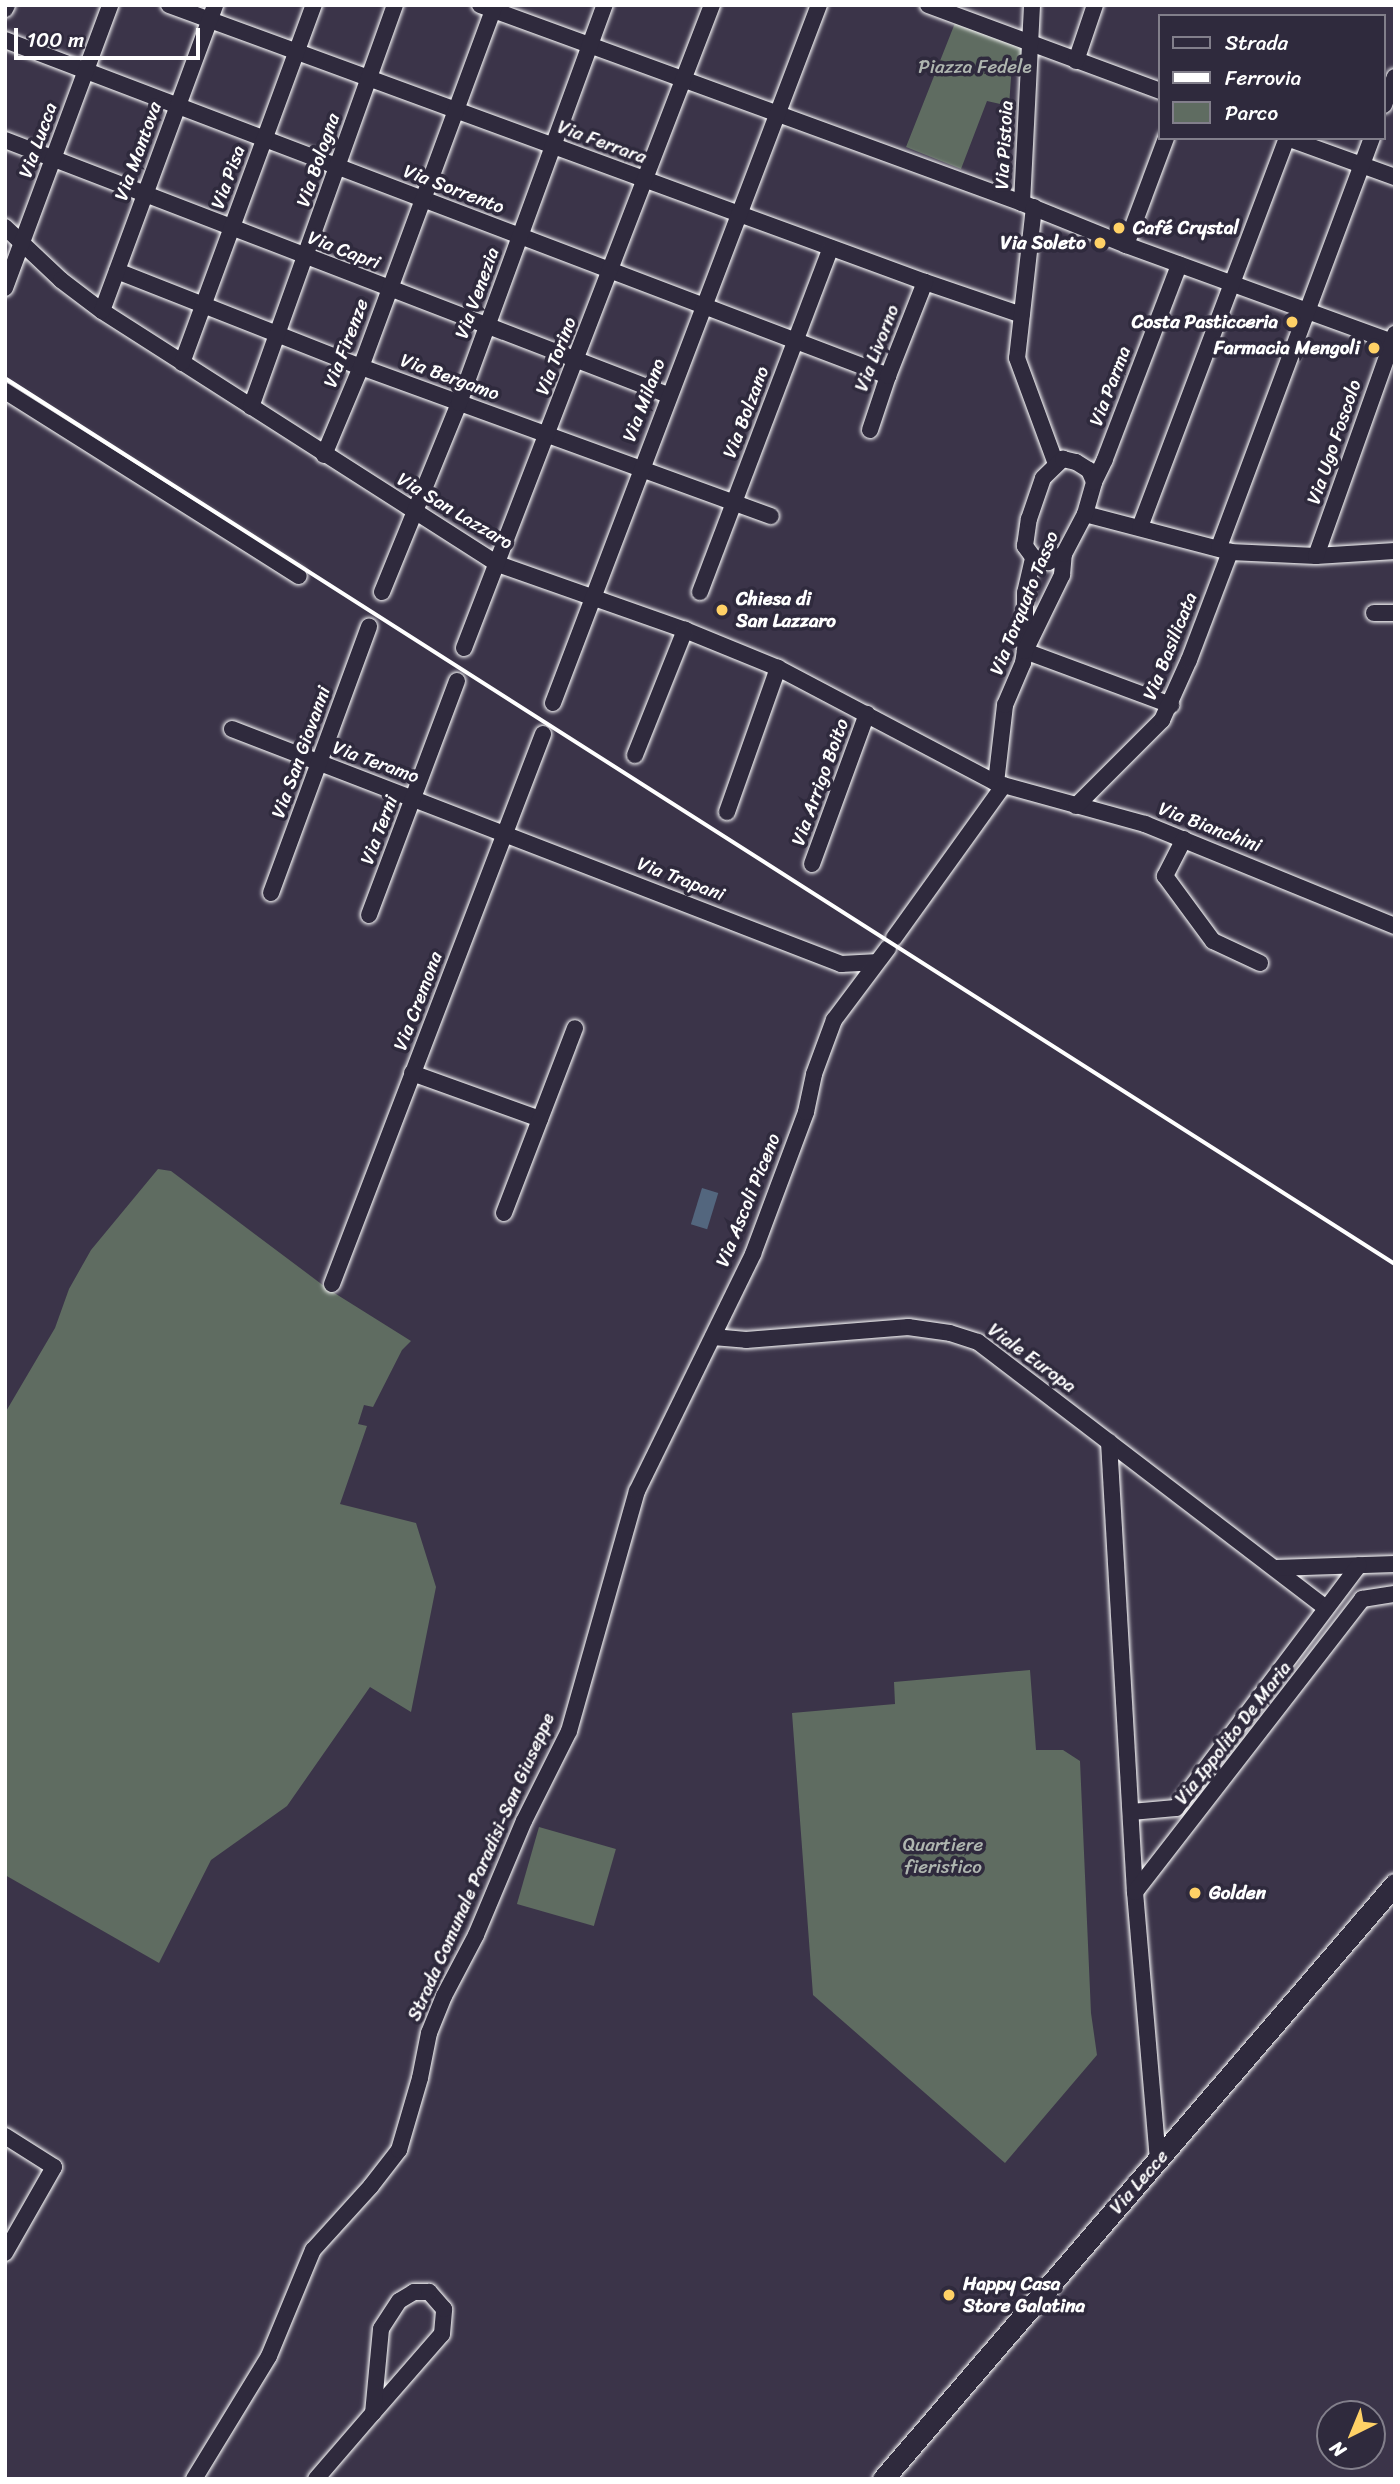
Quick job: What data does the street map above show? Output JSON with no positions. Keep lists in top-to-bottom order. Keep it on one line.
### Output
{"streets":{"main road":["Via Lecce"],"street":["Via Lucca","Via Ferrara","Via Pistoia","Via Mantova","Via Bologna","Via Pisa","Via Sorrento","Via Capri","Via Venezia","Via Firenze","Via Livorno","Via Torino","Via Bergamo","Via Parma","Via Milano","Via Bolzano","Via Ugo Foscolo","Via San Lazzaro","Via Torquato Tasso","Via Basilicata","Via San Giovanni","Via Teramo","Via Arrigo Boito","Via Bianchini","Via Terni","Via Trapani","Via Cremona","Via Ascoli Piceno","Viale Europa","Via Ippolito De Maria","Strada Comunale Paradisi-San Giuseppe"]},"crossings":[["Via Lucca","Via Sorrento"],["Via Lucca","Via Capri"],["Via Lucca","Via San Lazzaro"],["Via Ferrara","Via Pistoia"],["Via Ferrara","Via Mantova"],["Via Ferrara","Via Bologna"],["Via Ferrara","Via Pisa"],["Via Ferrara","Via Venezia"],["Via Ferrara","Via Firenze"],["Via Ferrara","Via Livorno"],["Via Ferrara","Via Torino"],["Via Ferrara","Via Milano"],["Via Ferrara","Via Bolzano"],["Via Mantova","Via Sorrento"],["Via Mantova","Via Capri"],["Via Mantova","Via Bergamo"],["Via Mantova","Via San Lazzaro"],["Via Bologna","Via Sorrento"],["Via Bologna","Via Capri"],["Via Bologna","Via Bergamo"],["Via Bologna","Via San Lazzaro"],["Via Pisa","Via Sorrento"],["Via Pisa","Via Capri"],["Via Pisa","Via Bergamo"],["Via Pisa","Via San Lazzaro"],["Via Sorrento","Via Venezia"],["Via Sorrento","Via Firenze"],["Via Sorrento","Via Livorno"],["Via Sorrento","Via Torino"],["Via Sorrento","Via Milano"],["Via Sorrento","Via Bolzano"],["Via Capri","Via Venezia"],["Via Capri","Via Firenze"],["Via Capri","Via Torino"],["Via Capri","Via Milano"],["Via Venezia","Via Bergamo"],["Via Venezia","Via San Lazzaro"],["Via Firenze","Via Bergamo"],["Via Firenze","Via San Lazzaro"],["Via Torino","Via Bergamo"],["Via Torino","Via San Lazzaro"],["Via Bergamo","Via Milano"],["Via Bergamo","Via Bolzano"],["Via Parma","Via Torquato Tasso"],["Via Milano","Via San Lazzaro"],["Via San Lazzaro","Via Torquato Tasso"],["Via San Lazzaro","Via Arrigo Boito"],["Via San Lazzaro","Via Bianchini"],["Via Torquato Tasso","Via Bianchini"],["Via Torquato Tasso","Via Ascoli Piceno"],["Via Basilicata","Via Bianchini"],["Via San Giovanni","Via Teramo"],["Via Teramo","Via Terni"],["Via Teramo","Via Trapani"],["Via Teramo","Via Cremona"],["Via Trapani","Via Cremona"],["Via Trapani","Via Ascoli Piceno"],["Via Ascoli Piceno","Viale Europa"],["Via Ascoli Piceno","Strada Comunale Paradisi-San Giuseppe"],["Viale Europa","Via Ippolito De Maria"]],"parks":["Piazza Fedele","Quartiere fieristico"],"places":["Café Crystal","Via Soleto","Costa Pasticceria","Farmacia Mengoli","Chiesa di San Lazzaro","Golden","Happy Casa Store Galatina"],"legend":["Strada","Ferrovia","Parco"],"scale_bar":"100 m","north":"bottom left"}
